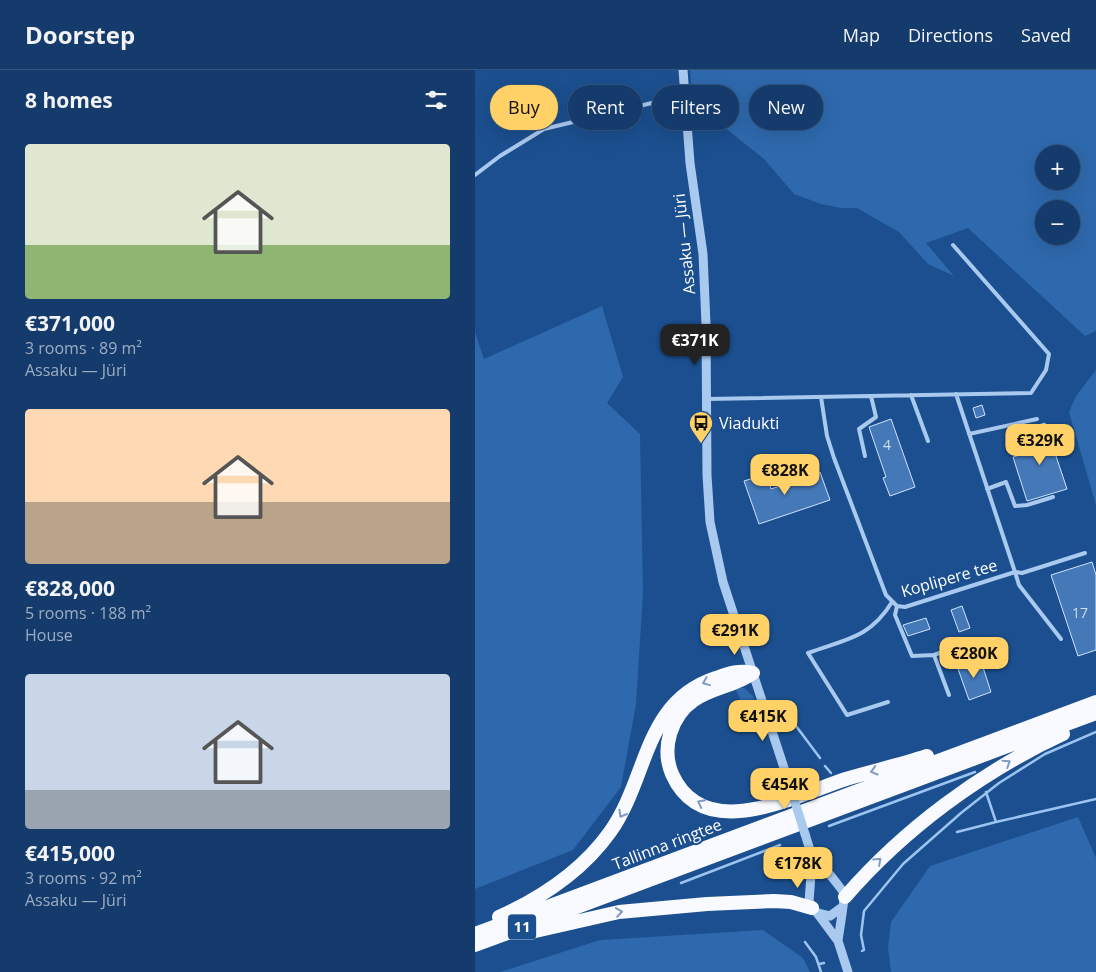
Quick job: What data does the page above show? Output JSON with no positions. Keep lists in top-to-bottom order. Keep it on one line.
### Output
{"streets":{"highway":["Tallinna ringtee","11"],"street":["Assaku — Jüri"],"lane":["Koplipere tee"]},"places":{"bus stop":["Viadukti"]},"house_numbers":["4","17"],"page":{"header":"Doorstep","nav":["Map","Directions","Saved"],"heading":"8 homes","chip":["Buy","Rent","Filters","New"],"list":[{"name":"€371,000","note":"3 rooms · 89 m² · Assaku — Jüri"},{"name":"€828,000","note":"5 rooms · 188 m² · House"},{"name":"€415,000","note":"3 rooms · 92 m² · Assaku — Jüri"}],"map_buttons":["+","−"],"price":["€371K","€329K","€828K","€291K","€280K","€415K","€454K","€178K"]}}
